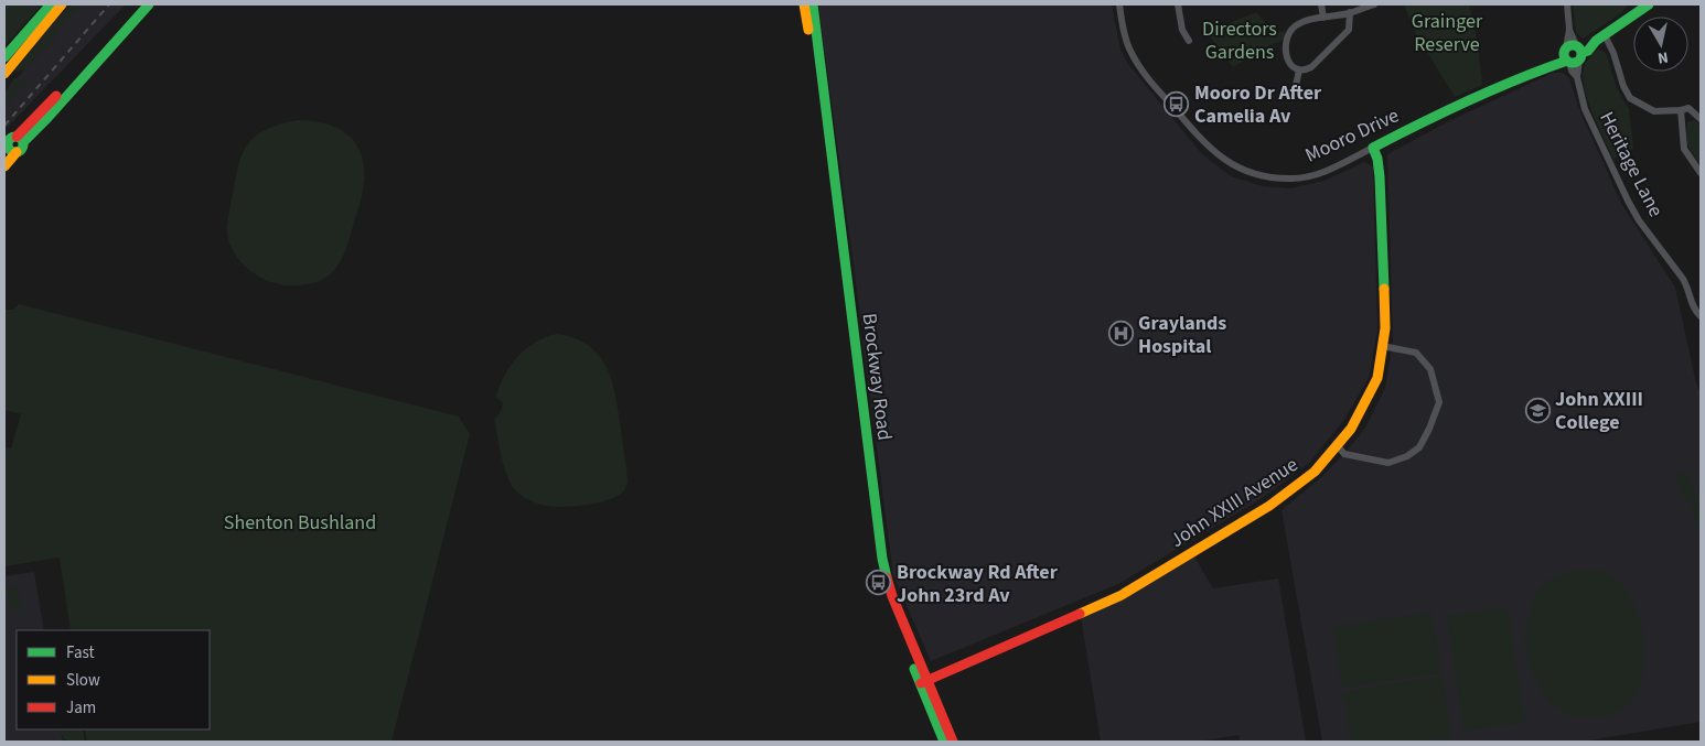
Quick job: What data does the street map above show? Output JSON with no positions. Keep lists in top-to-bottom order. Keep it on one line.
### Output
{"streets":{"main road":["Mooro Drive","Brockway Road","John XXIII Avenue"],"street":["Heritage Lane"]},"crossings":[["Mooro Drive","Heritage Lane"],["Mooro Drive","John XXIII Avenue"],["Brockway Road","John XXIII Avenue"]],"parks":["Grainger Reserve","Directors Gardens","Shenton Bushland"],"places":{"bus stop":["Mooro Dr After Camelia Av","Brockway Rd After John 23rd Av"],"hospital":["Graylands Hospital"],"school or university":["John XXIII College"]},"legend":["Fast","Slow","Jam"],"north":"bottom"}
